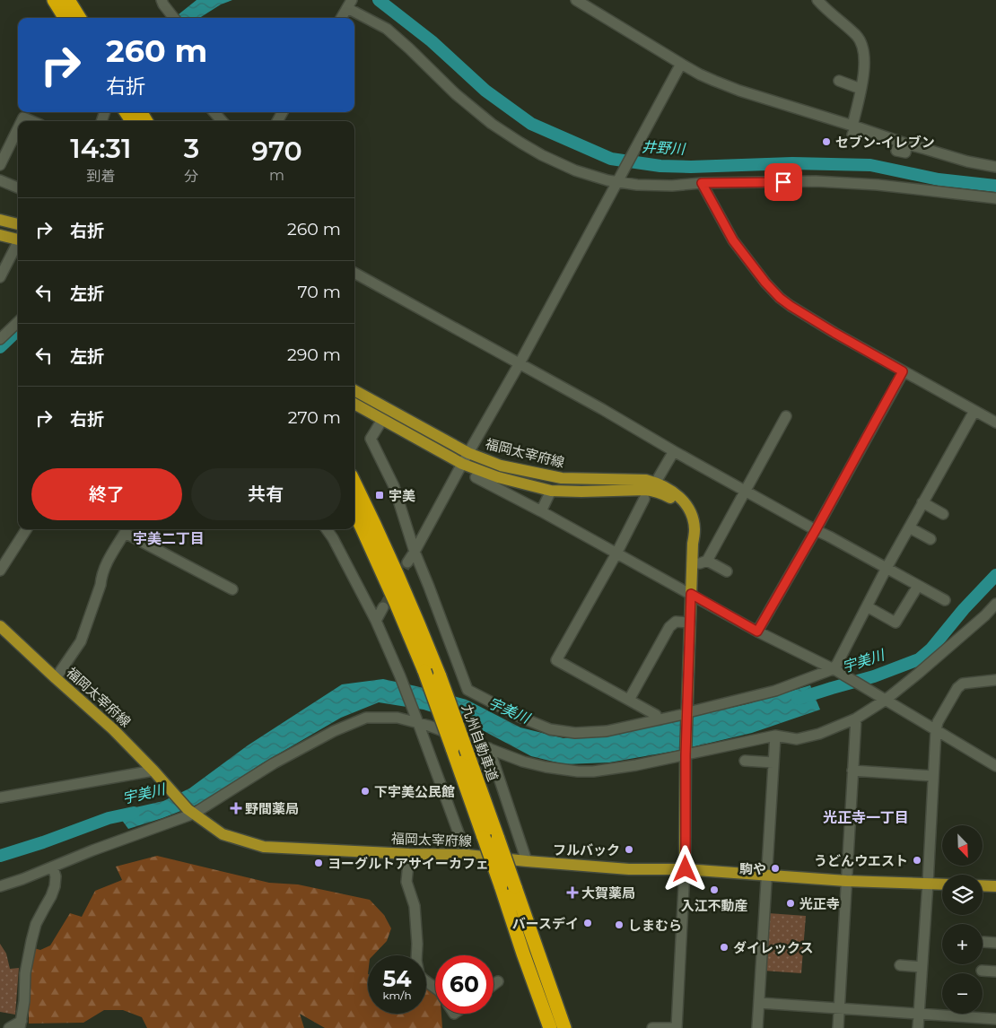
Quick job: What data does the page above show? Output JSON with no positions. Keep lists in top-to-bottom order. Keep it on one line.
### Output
{"streets":{"highway":["九州自動車道"],"main road":["福岡太宰府線"]},"districts":["宇美二丁目","光正寺一丁目"],"water":["井野川","宇美川"],"places":{"other":["セブン-イレブン","下宇美公民館","フルバック","うどんウエスト","ヨーグルトアサイーカフェ","駒や","入江不動産","光正寺","バースデイ","しまむら","ダイレックス"],"transit":["宇美"],"health":["野間薬局","大賀薬局"]},"north":"bottom right","page":{"turn":["260 m","右折"],"eta":["14:31","到着","3","分","970","m"],"list":[{"name":"右折","value":"260 m"},{"name":"左折","value":"70 m"},{"name":"左折","value":"290 m"},{"name":"右折","value":"270 m"}],"buttons":["終了","共有"],"map_buttons":["+","−"],"speed":"54 km/h","limit":"60"}}
